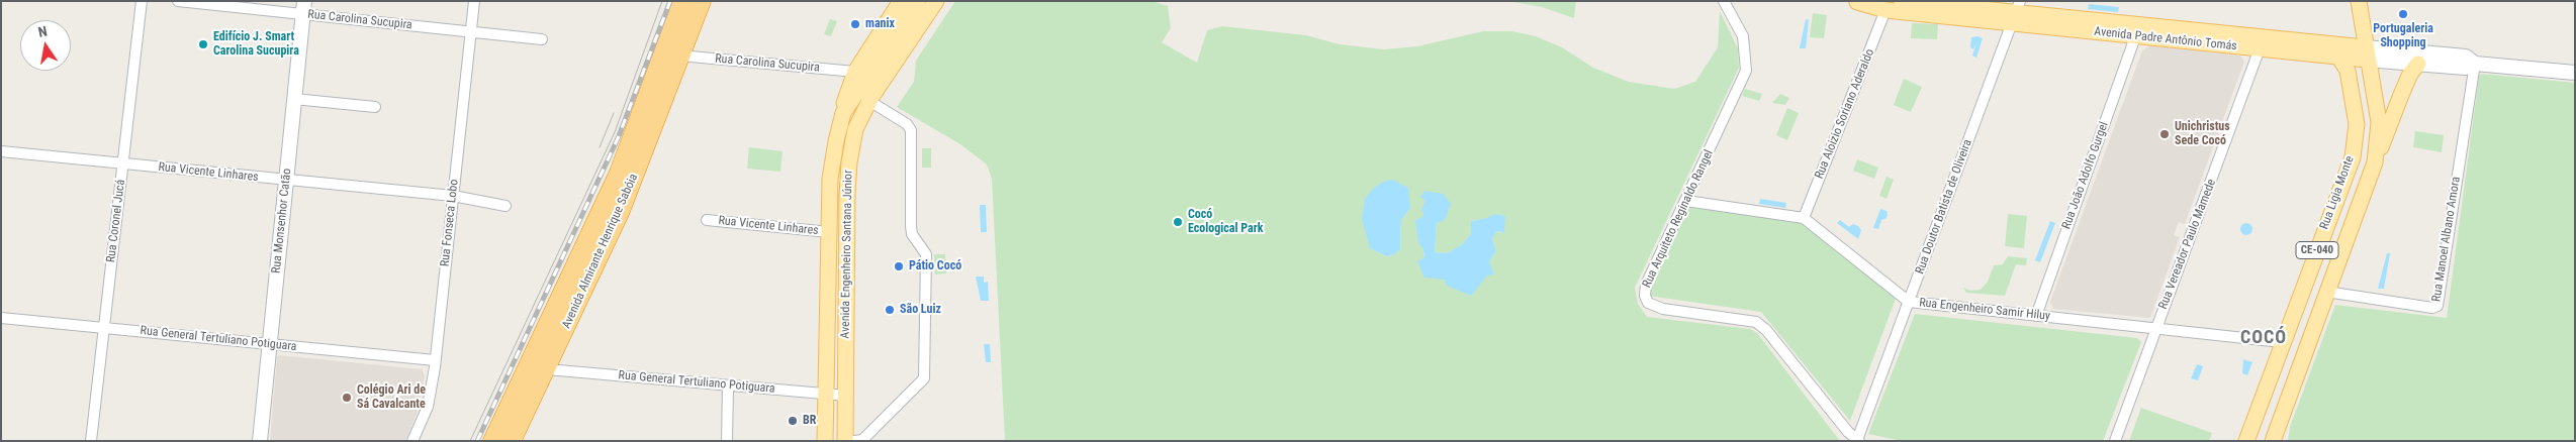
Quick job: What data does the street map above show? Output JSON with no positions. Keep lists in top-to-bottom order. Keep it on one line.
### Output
{"streets":{"highway":["Avenida Almirante Henrique Sabóia"],"main road":["Avenida Padre Antônio Tomás","Rua Ligia Monte","CE-040","Avenida Engenheiro Santana Júnior"],"street":["Rua Carolina Sucupira","Rua Aloizio Soriano Aderaldo","Rua Vicente Linhares","Rua João Adolfo Gurgel","Rua Doutor Batista de Oliveira","Rua Arquiteto Reginaldo Rangel","Rua Coronel Jucá","Rua Monsenhor Catão","Rua Fonseca Lobo","Rua Manoel Albano Amora","Rua Vereador Paulo Mamede","Rua Engenheiro Samir Hiluy","Rua General Tertuliano Potiguara"]},"crossings":[["Rua Carolina Sucupira","Rua Monsenhor Catão"],["Rua Carolina Sucupira","Rua Fonseca Lobo"],["Rua Carolina Sucupira","Avenida Almirante Henrique Sabóia"],["Avenida Padre Antônio Tomás","Rua Aloizio Soriano Aderaldo"],["Avenida Padre Antônio Tomás","Rua João Adolfo Gurgel"],["Avenida Padre Antônio Tomás","Rua Ligia Monte"],["Avenida Padre Antônio Tomás","Rua Doutor Batista de Oliveira"],["Avenida Padre Antônio Tomás","Rua Manoel Albano Amora"],["Avenida Padre Antônio Tomás","Rua Vereador Paulo Mamede"],["Rua Aloizio Soriano Aderaldo","Rua Engenheiro Samir Hiluy"],["Rua Vicente Linhares","Rua Coronel Jucá"],["Rua Vicente Linhares","Rua Monsenhor Catão"],["Rua Vicente Linhares","Rua Fonseca Lobo"],["Rua Vicente Linhares","Avenida Engenheiro Santana Júnior"],["Rua João Adolfo Gurgel","Rua Engenheiro Samir Hiluy"],["Rua Ligia Monte","Rua Manoel Albano Amora"],["Rua Ligia Monte","Rua Engenheiro Samir Hiluy"],["Rua Doutor Batista de Oliveira","Rua Arquiteto Reginaldo Rangel"],["Rua Doutor Batista de Oliveira","Rua Engenheiro Samir Hiluy"],["Rua Coronel Jucá","Rua General Tertuliano Potiguara"],["Rua Monsenhor Catão","Rua General Tertuliano Potiguara"],["Rua Fonseca Lobo","Rua General Tertuliano Potiguara"],["Rua Vereador Paulo Mamede","Rua Engenheiro Samir Hiluy"],["Avenida Almirante Henrique Sabóia","Rua General Tertuliano Potiguara"],["Avenida Engenheiro Santana Júnior","Rua General Tertuliano Potiguara"]],"districts":["COCÓ"],"places":["Portugaleria Shopping","manix","Edifício J. Smart Carolina Sucupira","Unichristus Sede Cocó","Cocó Ecological Park","Pátio Cocó","São Luiz","Colégio Ari de Sá Cavalcante","BR"],"north":"top"}
